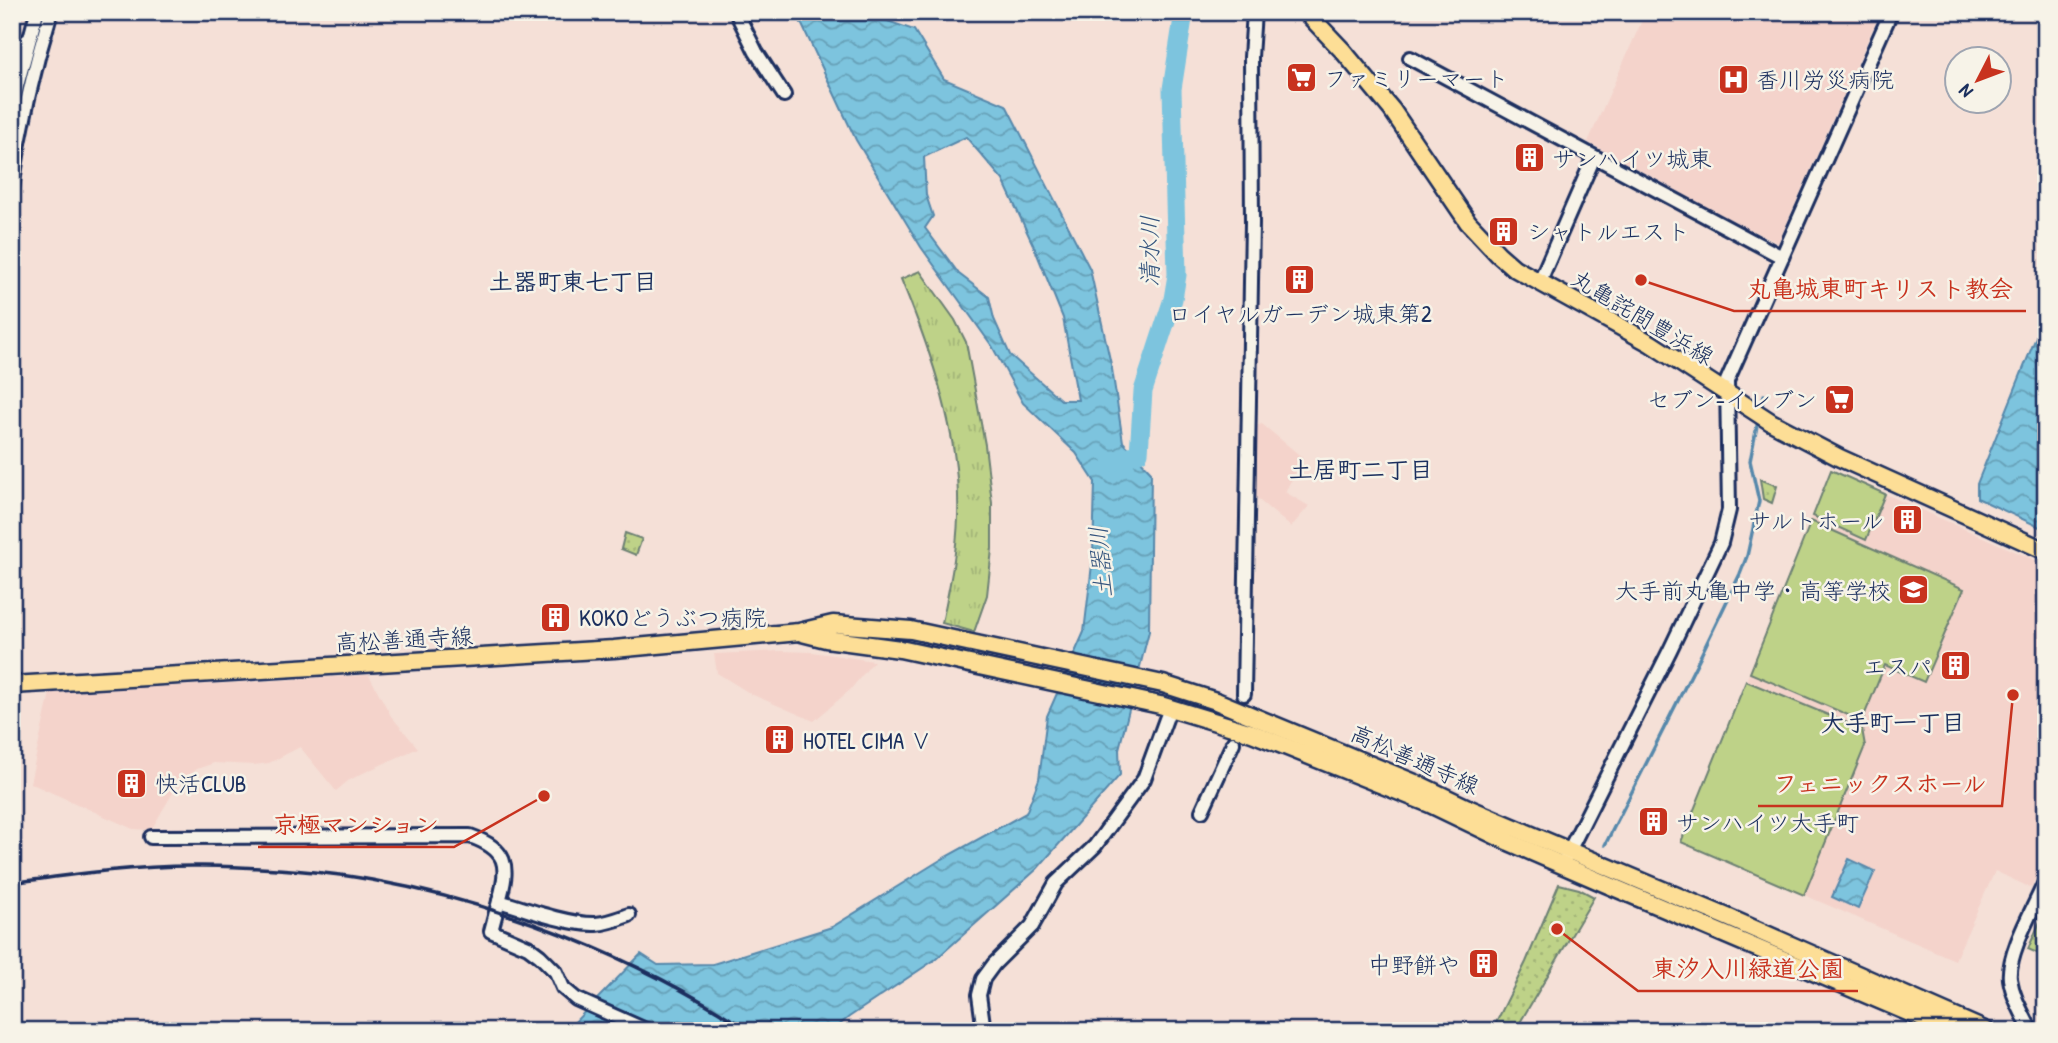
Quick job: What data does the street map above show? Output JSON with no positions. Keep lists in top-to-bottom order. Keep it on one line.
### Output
{"streets":{"main road":["丸亀詫間豊浜線","高松善通寺線"]},"districts":["土器町東七丁目","土居町二丁目","大手町一丁目"],"water":["清水川","土器川"],"places":{"supermarket":["ファミリーマート","セブン-イレブン"],"hospital":["香川労災病院"],"building":["サンハイツ城東","シャトルエスト","ロイヤルガーデン城東第2","サルトホール","KOKOどうぶつ病院","エスパ","HOTEL CIMA Ⅴ","快活CLUB","サンハイツ大手町","中野餅や"],"other":["丸亀城東町キリスト教会","フェニックスホール","京極マンション","東汐入川緑道公園"],"school or university":["大手前丸亀中学・高等学校"]},"north":"bottom left"}
